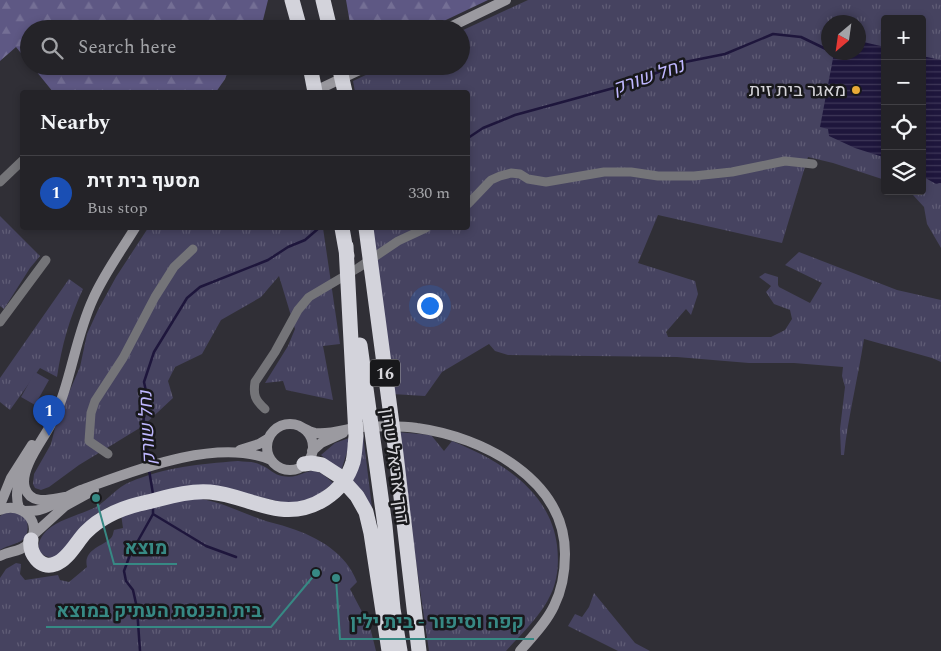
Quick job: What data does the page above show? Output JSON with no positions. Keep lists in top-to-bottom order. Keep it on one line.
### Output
{"streets":{"highway":["16","דרך אריאל שרון"]},"water":["נחל שורק"],"places":["מאגר בית זית","מוצא","בית הכנסת העתיק במוצא","קפה וסיפור - בית ילין"],"north":"bottom left","page":{"map_buttons":["+","−"],"search":"Search here","heading":"Nearby","list":[{"mark":"1","name":"מסעף בית זית","note":"Bus stop","value":"330 m"}],"pins":"1"}}
